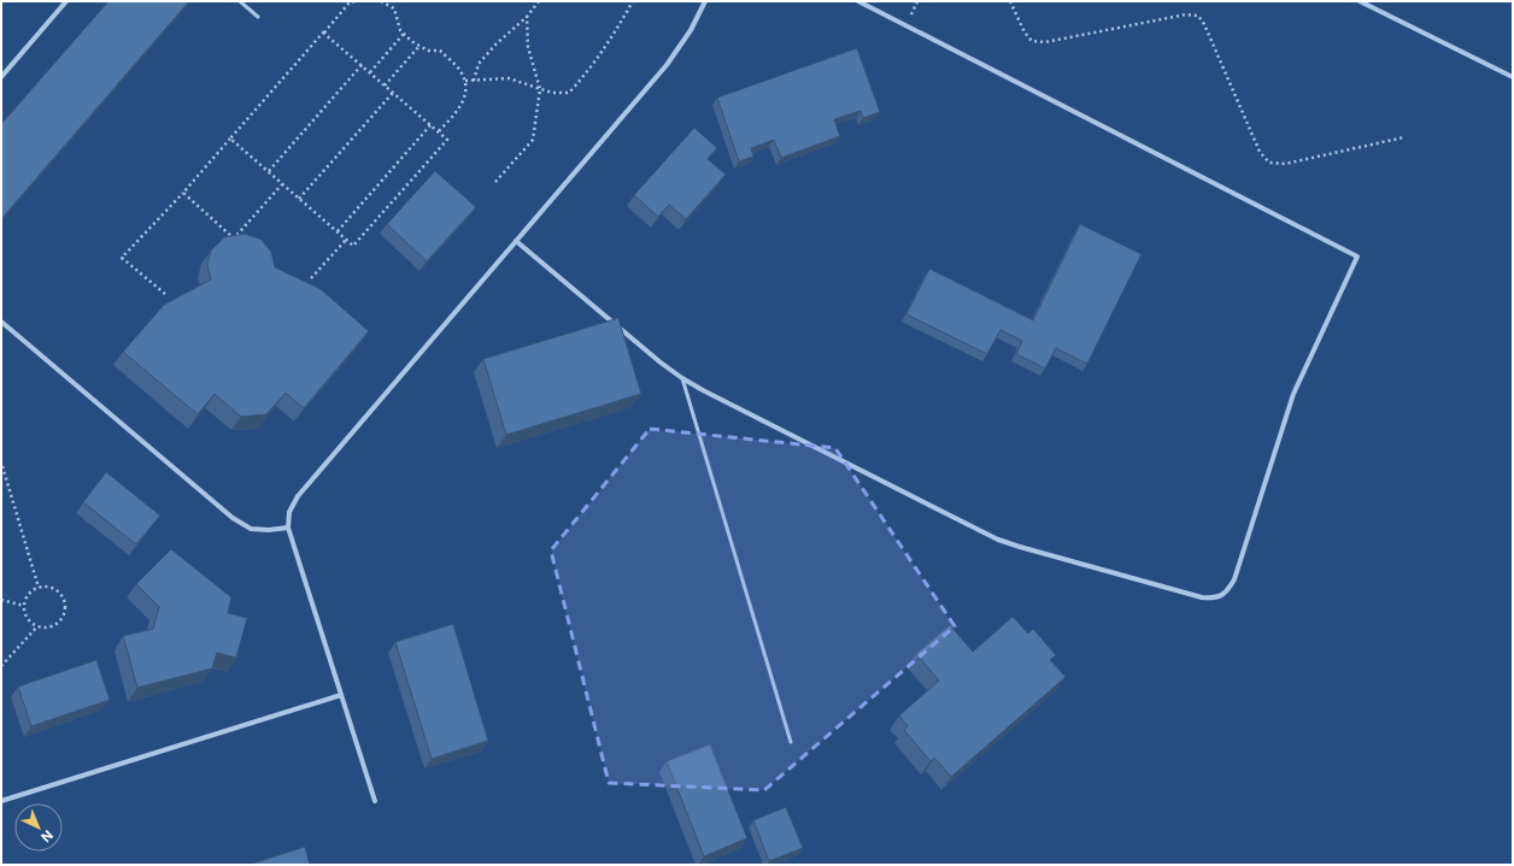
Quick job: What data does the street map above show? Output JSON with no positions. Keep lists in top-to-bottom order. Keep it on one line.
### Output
{"north":"bottom right"}
